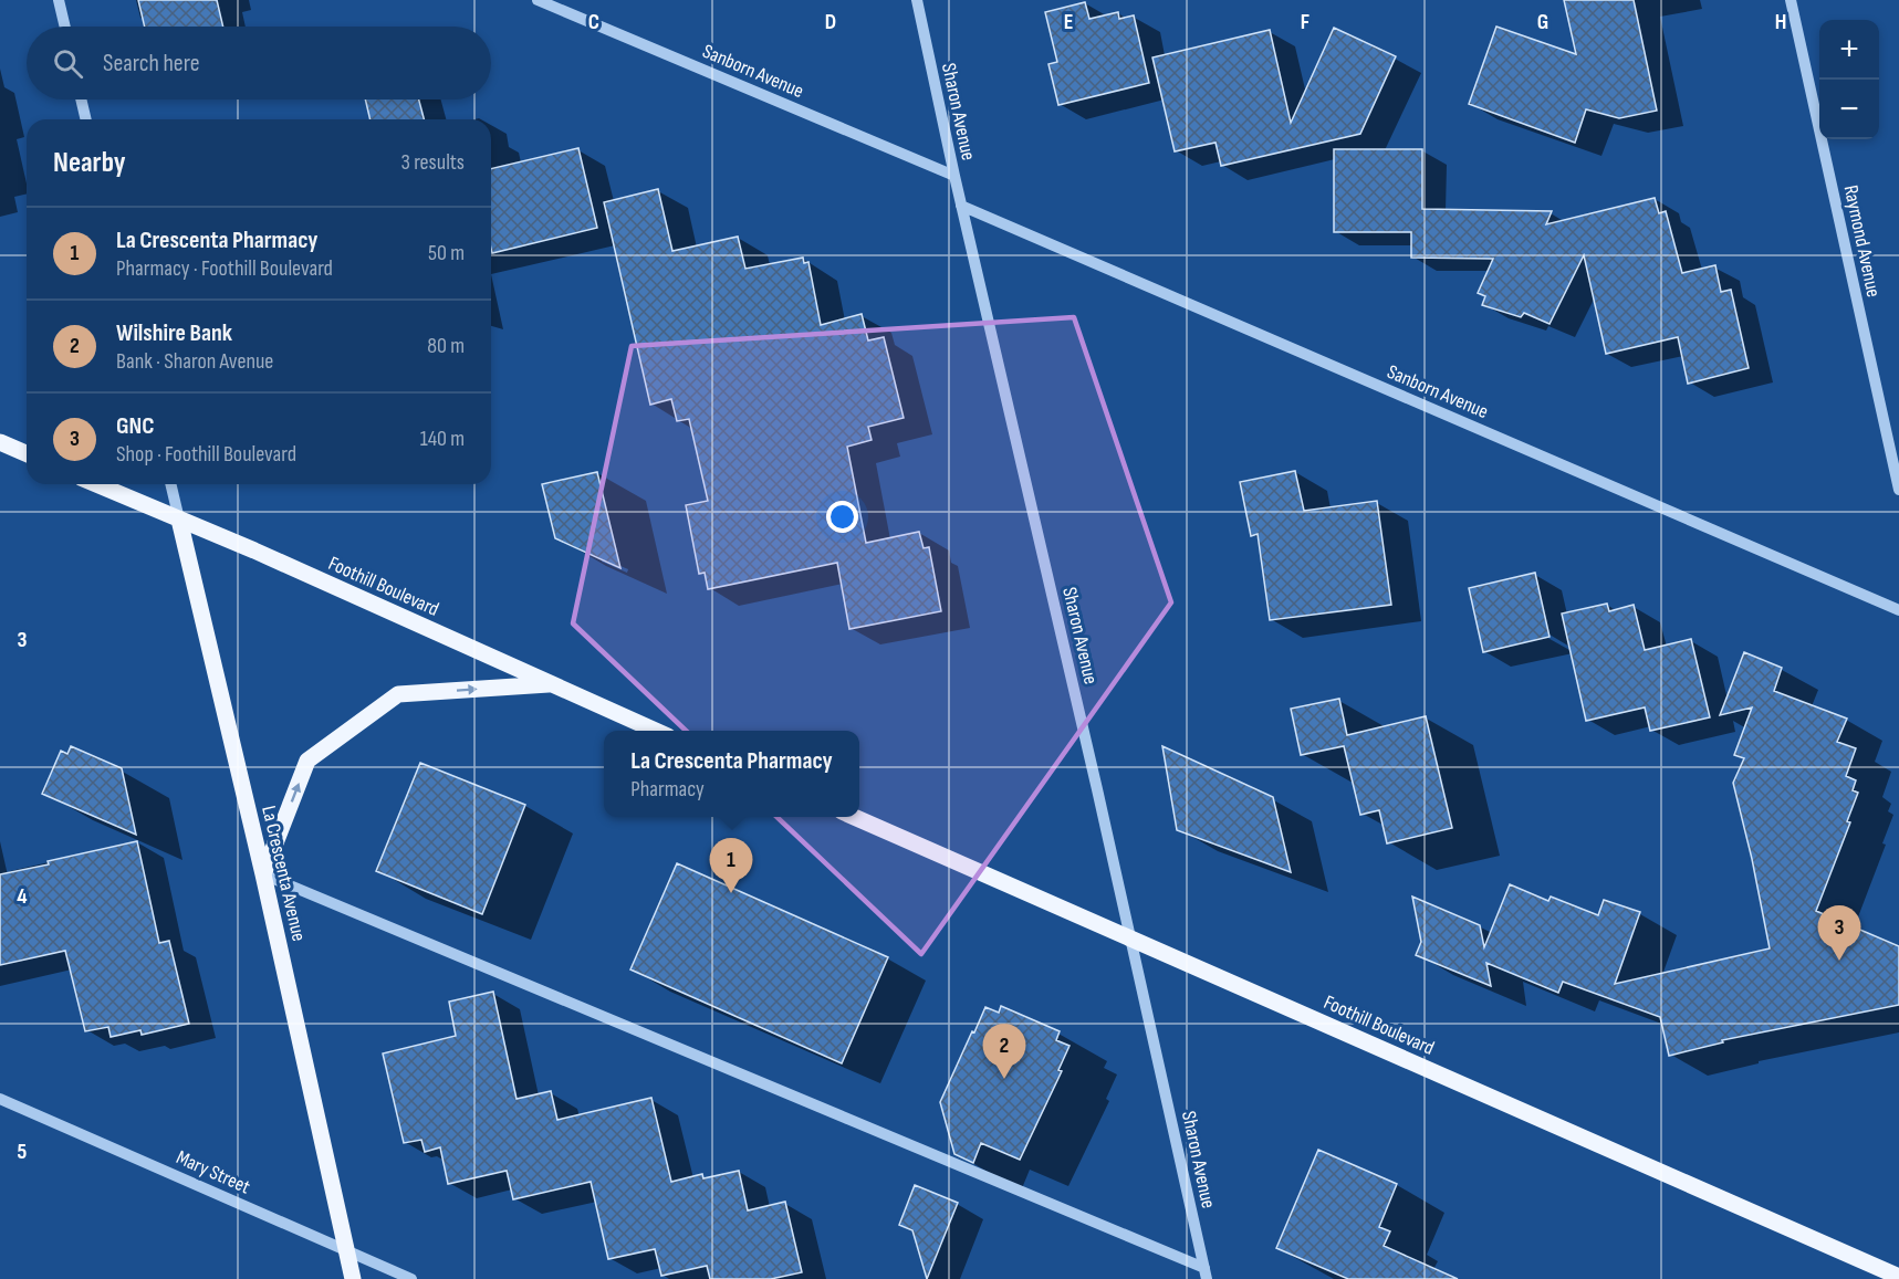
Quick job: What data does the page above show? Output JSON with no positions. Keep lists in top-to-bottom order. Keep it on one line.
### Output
{"streets":{"main road":["Foothill Boulevard","La Crescenta Avenue"],"street":["Sanborn Avenue","Sharon Avenue","Raymond Avenue","Mary Street"]},"crossings":[["Sanborn Avenue","Sharon Avenue"],["Sharon Avenue","Foothill Boulevard"],["Foothill Boulevard","La Crescenta Avenue"],["La Crescenta Avenue","Mary Street"]],"page":{"map_buttons":["+","−"],"search":"Search here","heading":["Nearby","3 results"],"list":[{"mark":"1","name":"La Crescenta Pharmacy","note":"Pharmacy · Foothill Boulevard","value":"50 m"},{"mark":"2","name":"Wilshire Bank","note":"Bank · Sharon Avenue","value":"80 m"},{"mark":"3","name":"GNC","note":"Shop · Foothill Boulevard","value":"140 m"}],"popup":["La Crescenta Pharmacy","Pharmacy"],"pins":["1","3","2"]},"grid":{"columns":["C","D","E","F","G","H"],"rows":["3","4","5"]}}
